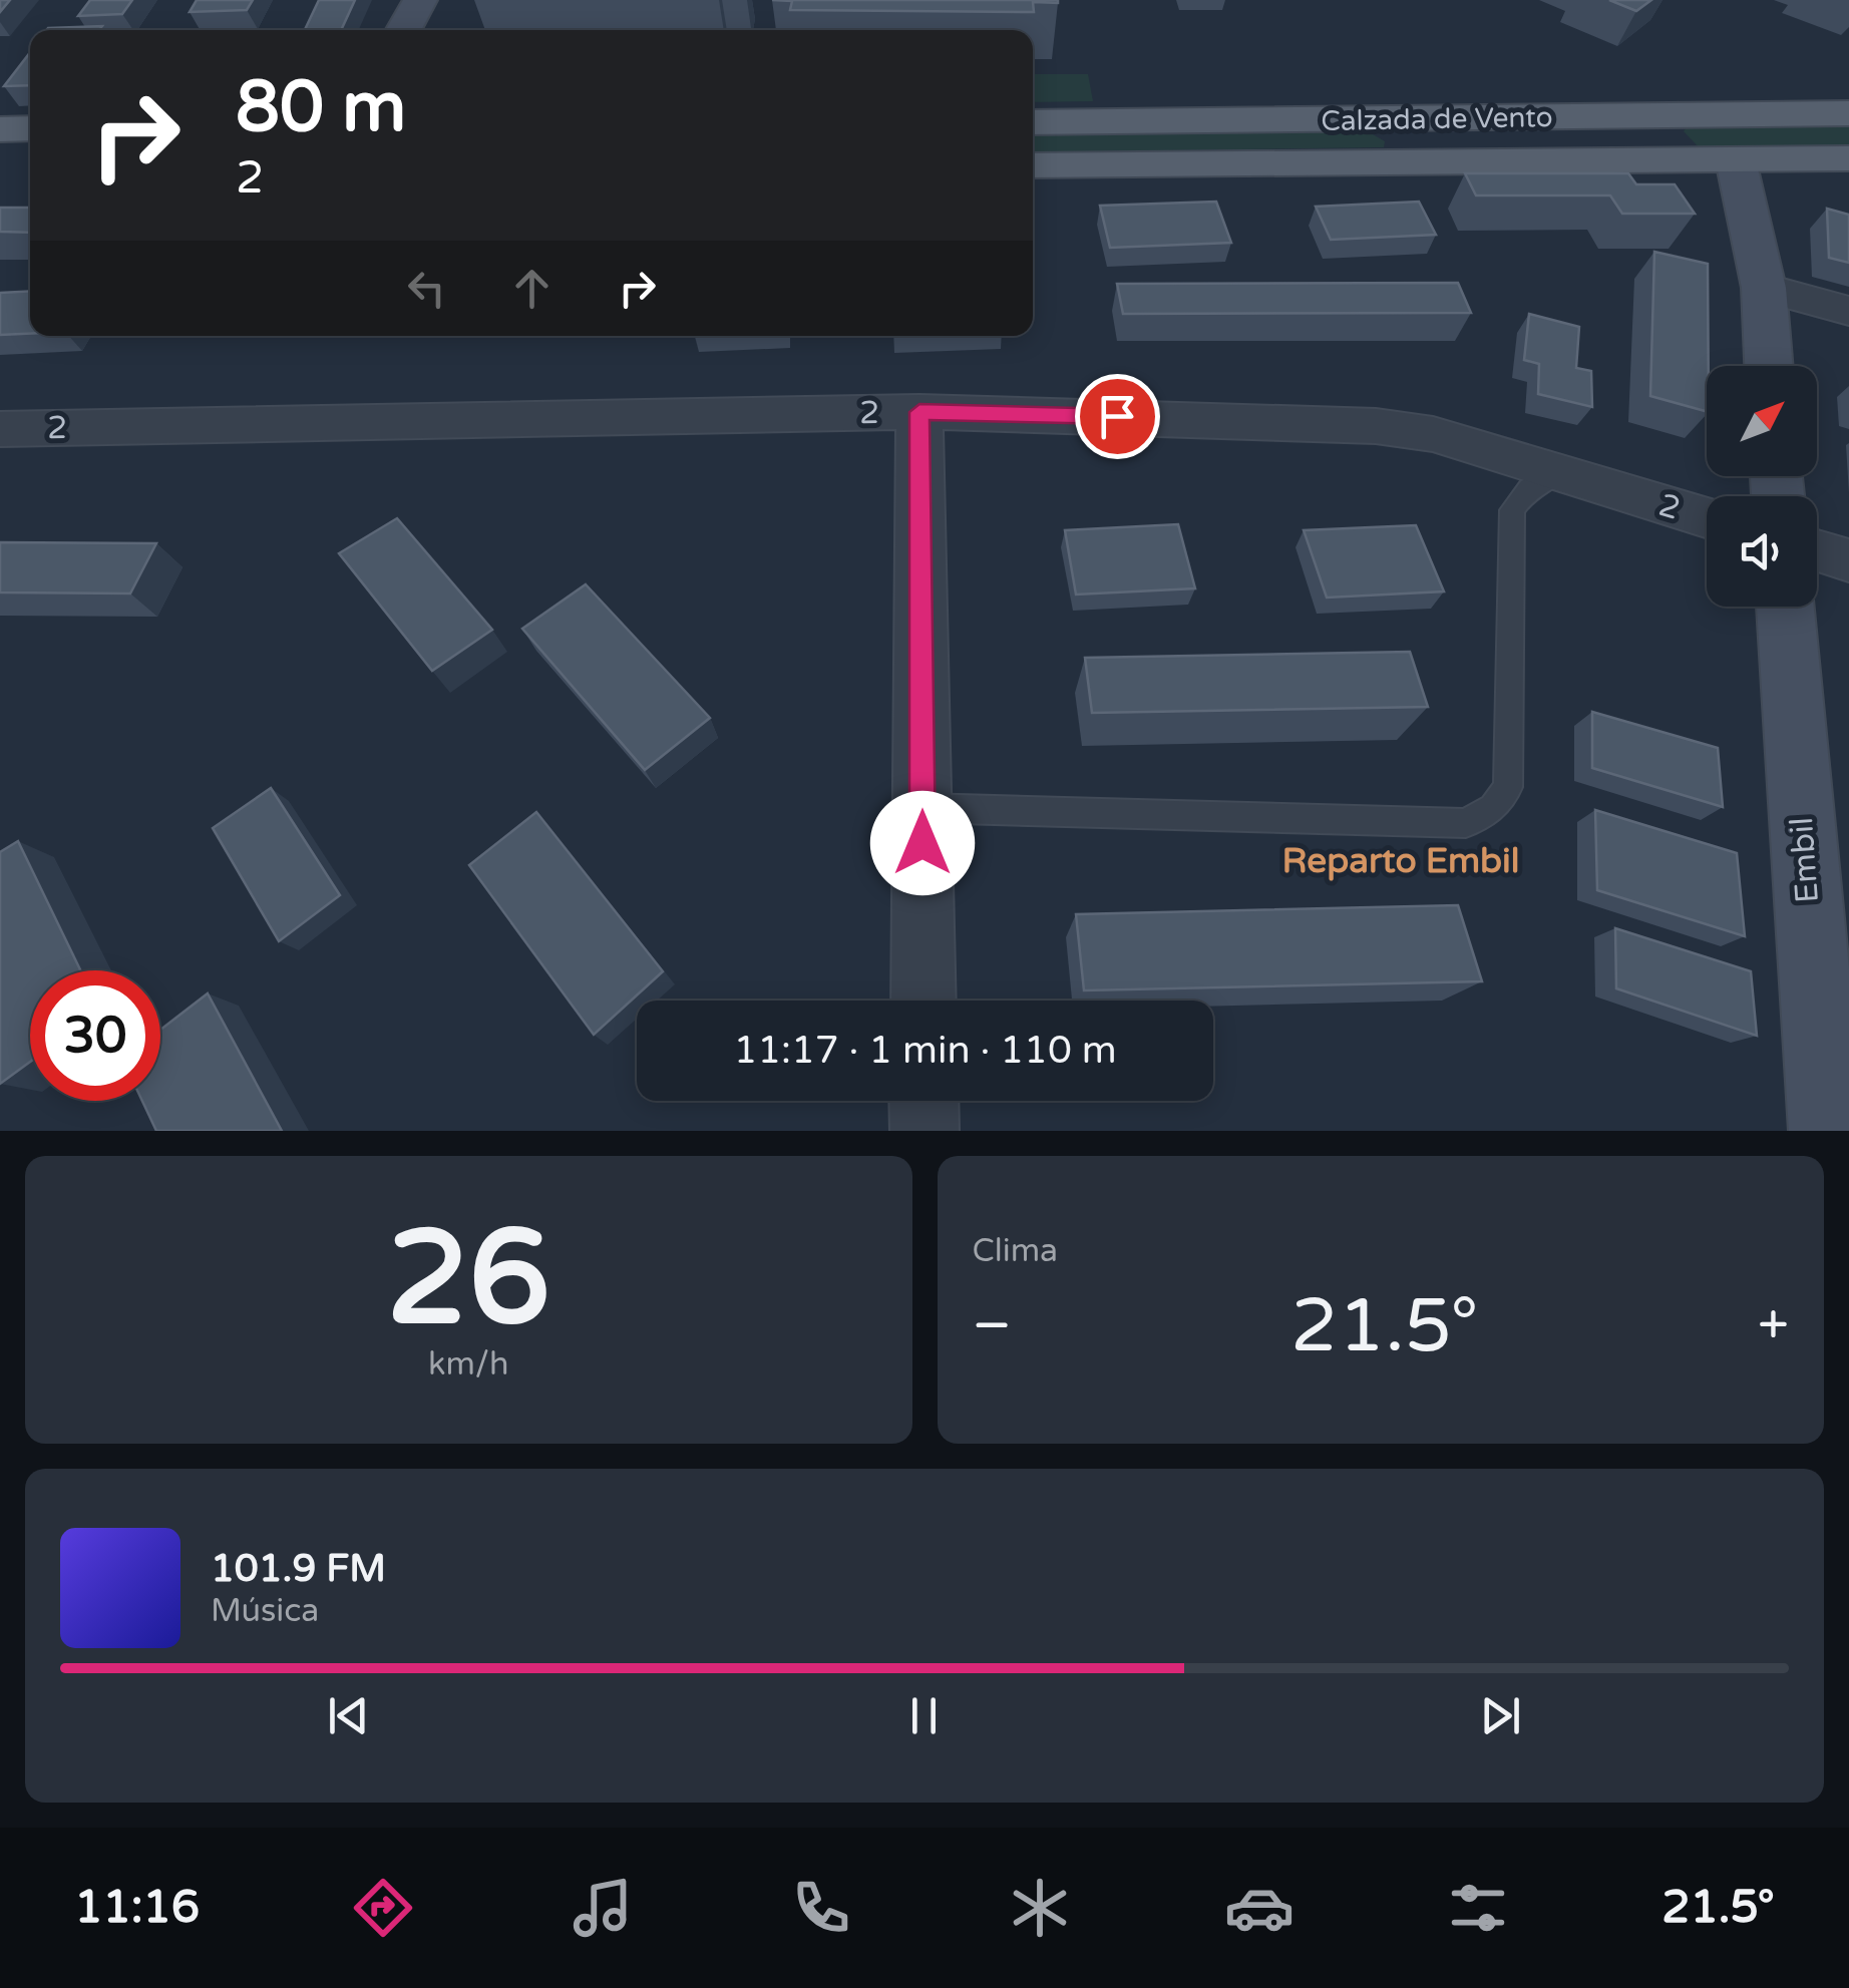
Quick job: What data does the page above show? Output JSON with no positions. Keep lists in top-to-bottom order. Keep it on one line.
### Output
{"streets":{"main road":["Calzada de Vento"],"street":["2","Embil"]},"districts":["Reparto Embil"],"north":"top right","page":{"turn":["80 m","2"],"limit":"30","trip":"11:17 · 1 min · 110 m","tile":[["26","km/h"],"Clima"],"heat":["−","21.5°","+"],"song":["101.9 FM","Música"],"tabs":["11:16","21.5°"]}}
